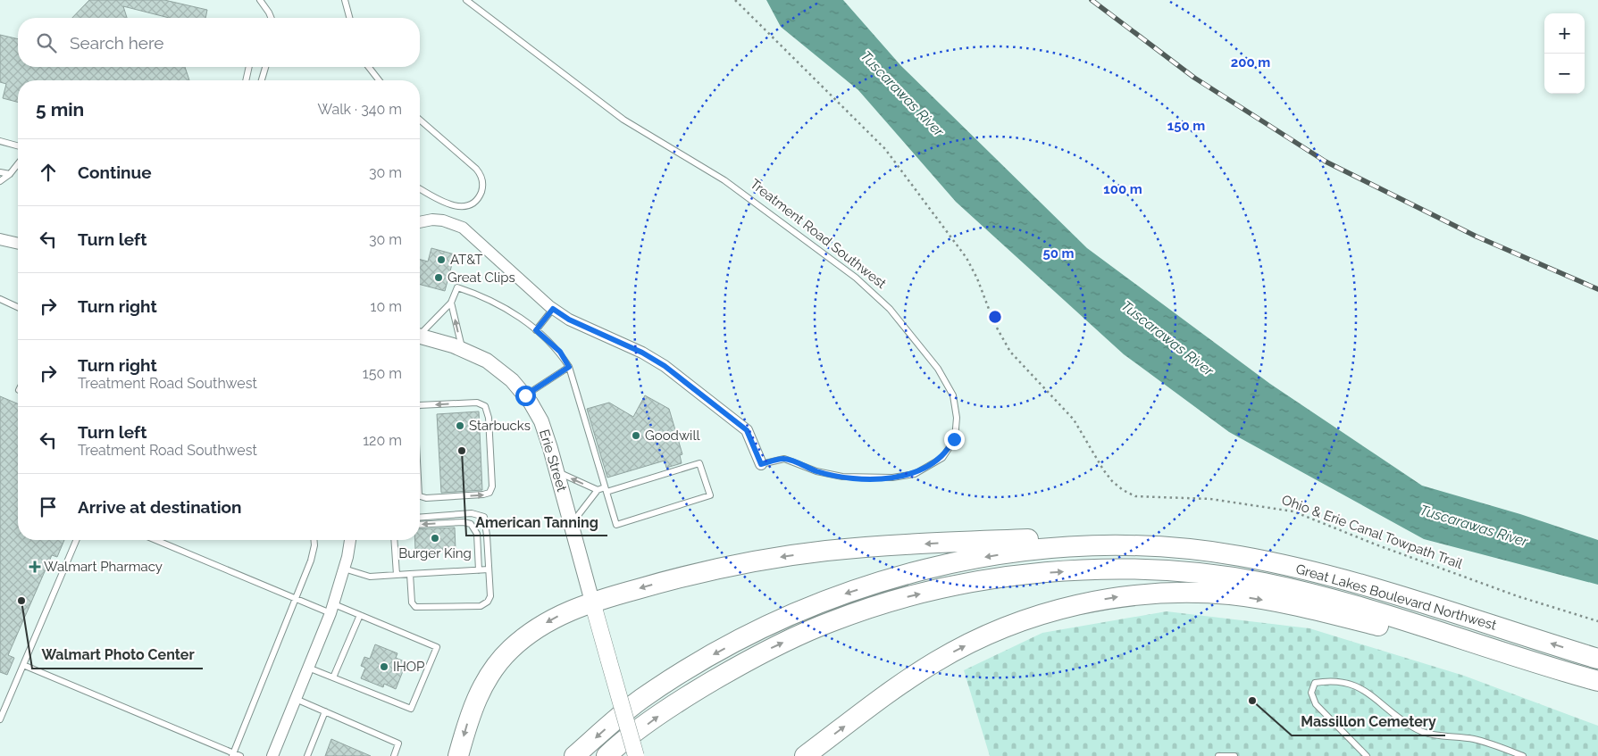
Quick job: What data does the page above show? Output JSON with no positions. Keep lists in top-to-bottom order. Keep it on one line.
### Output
{"streets":{"highway":["Great Lakes Boulevard Northwest"],"main road":["Erie Street"],"street":["Treatment Road Southwest"],"path":["Ohio & Erie Canal Towpath Trail"]},"water":["Tuscarawas River"],"places":{"other":["AT&T","Great Clips","Starbucks","Goodwill","American Tanning","Burger King","Walmart Photo Center","IHOP","Massillon Cemetery"],"health":["Walmart Pharmacy"]},"page":{"map_buttons":["+","−"],"search":"Search here","heading":["5 min","Walk · 340 m"],"list":[["Continue","30 m"],["Turn left","30 m"],["Turn right","10 m"],["Turn right","Treatment Road Southwest","150 m"],["Turn left","Treatment Road Southwest","120 m"],"Arrive at destination"]},"rings":["200 m","150 m","100 m","50 m"]}
